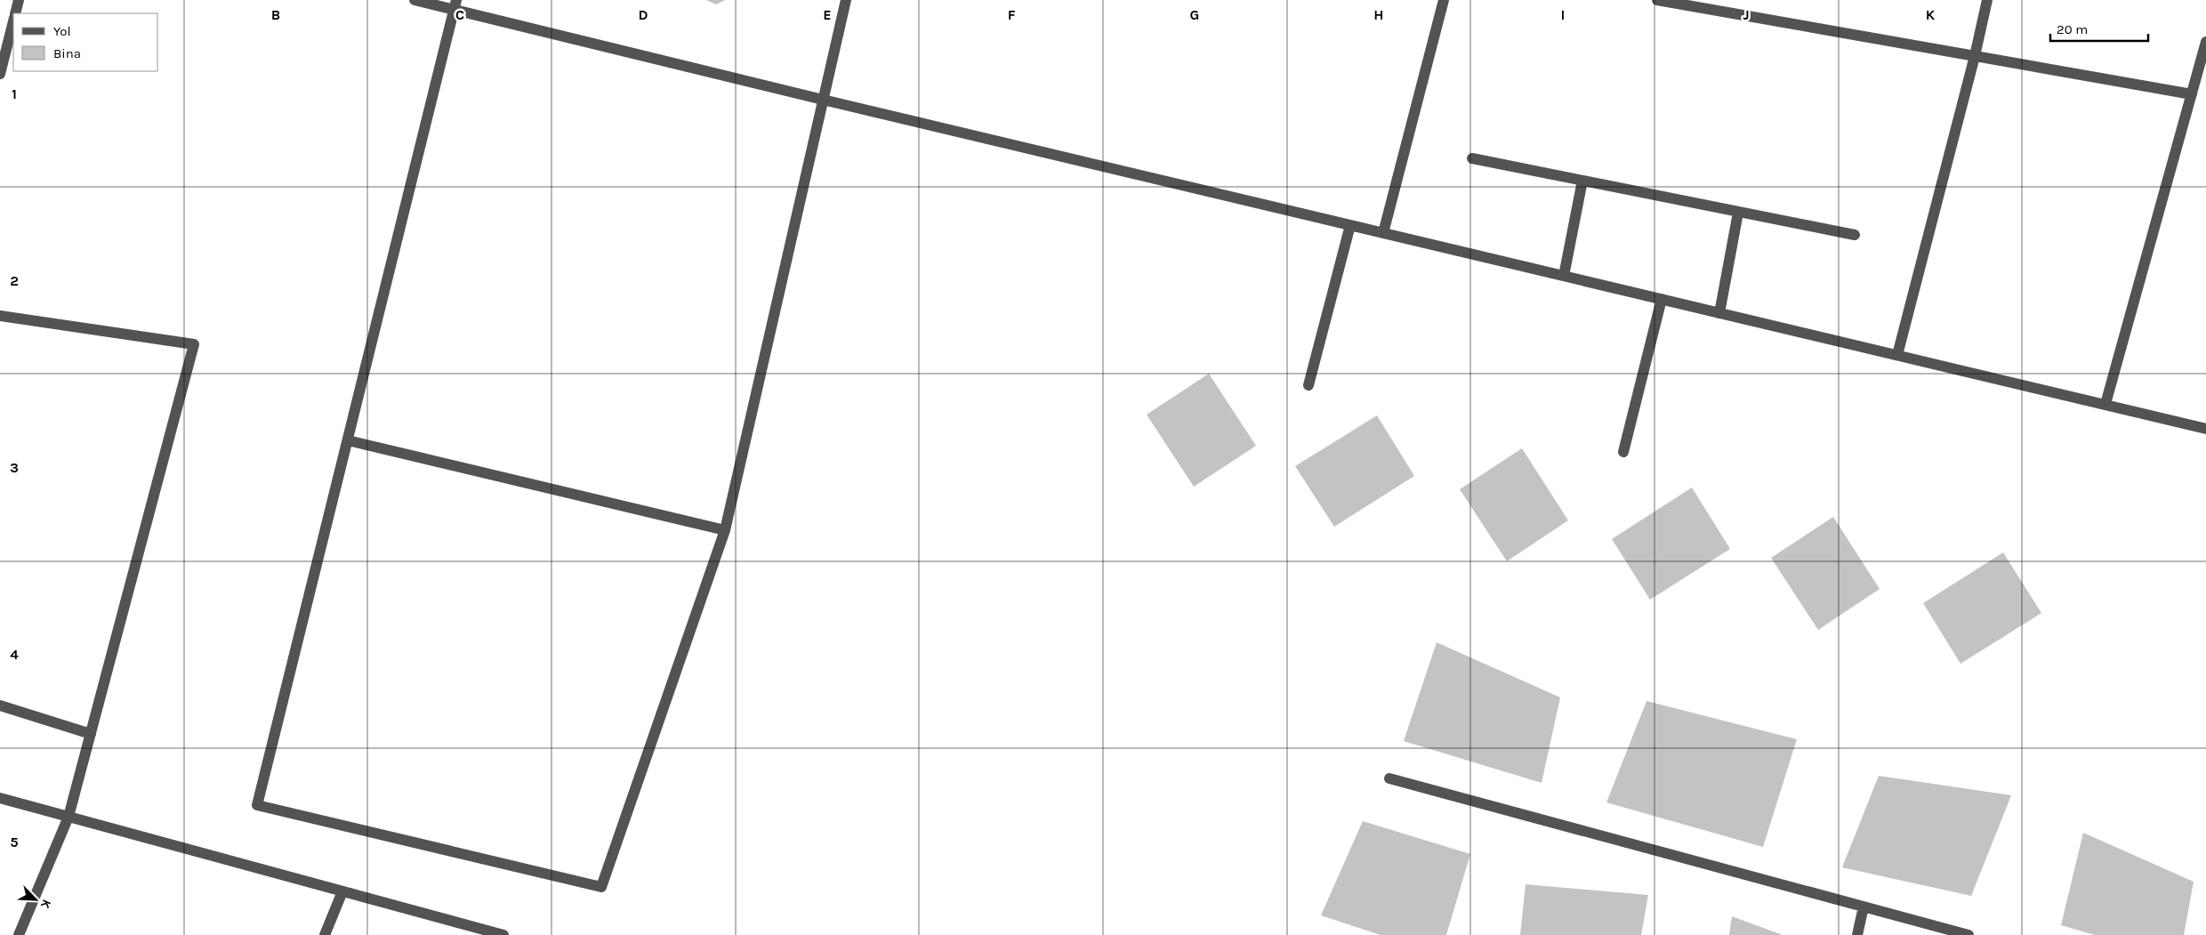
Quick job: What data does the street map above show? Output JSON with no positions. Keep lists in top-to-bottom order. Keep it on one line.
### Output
{"legend":["Yol","Bina"],"scale_bar":"20 m","north":"bottom right","grid":{"columns":["B","C","D","E","F","G","H","I","J","K"],"rows":["1","2","3","4","5"]}}
